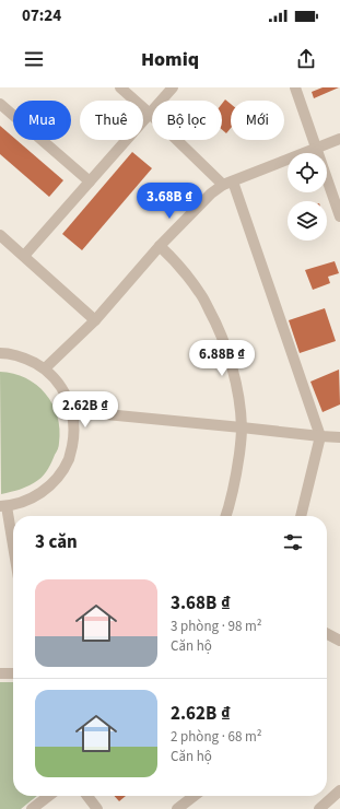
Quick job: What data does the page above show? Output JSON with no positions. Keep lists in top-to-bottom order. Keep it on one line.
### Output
{"page":{"status":"07:24","header":"Homiq","chip":["Mua","Thuê","Bộ lọc","Mới"],"price":["3.68B ₫","6.88B ₫","2.62B ₫"],"heading":"3 căn","list":[{"name":"3.68B ₫","note":"3 phòng · 98 m² · Căn hộ"},{"name":"2.62B ₫","note":"2 phòng · 68 m² · Căn hộ"}]}}
